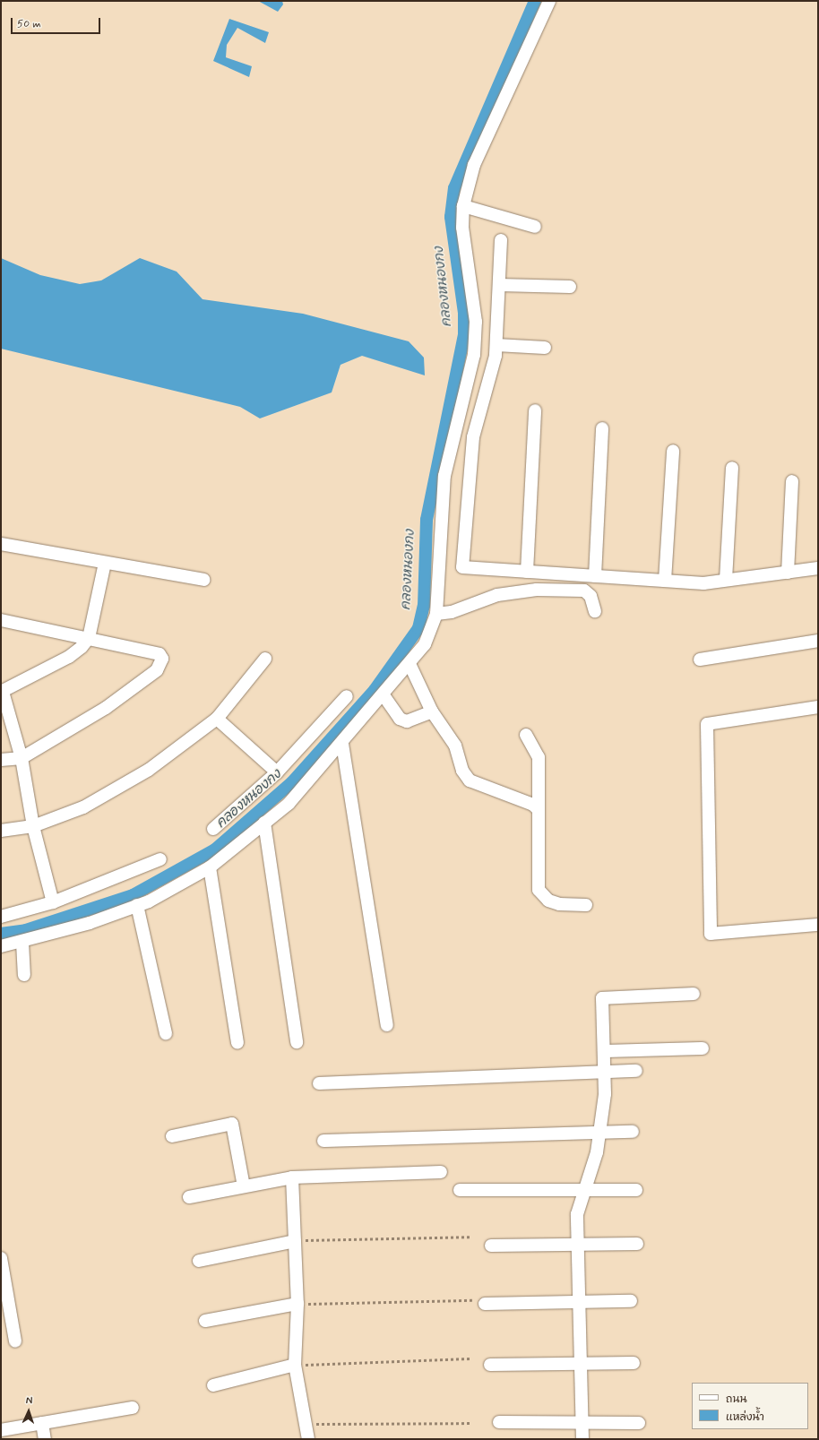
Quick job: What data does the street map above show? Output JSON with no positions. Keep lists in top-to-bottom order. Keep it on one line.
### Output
{"water":["คลองหนองกง"],"legend":["ถนน","แหล่งน้ำ"],"scale_bar":"50 m","north":"top"}
